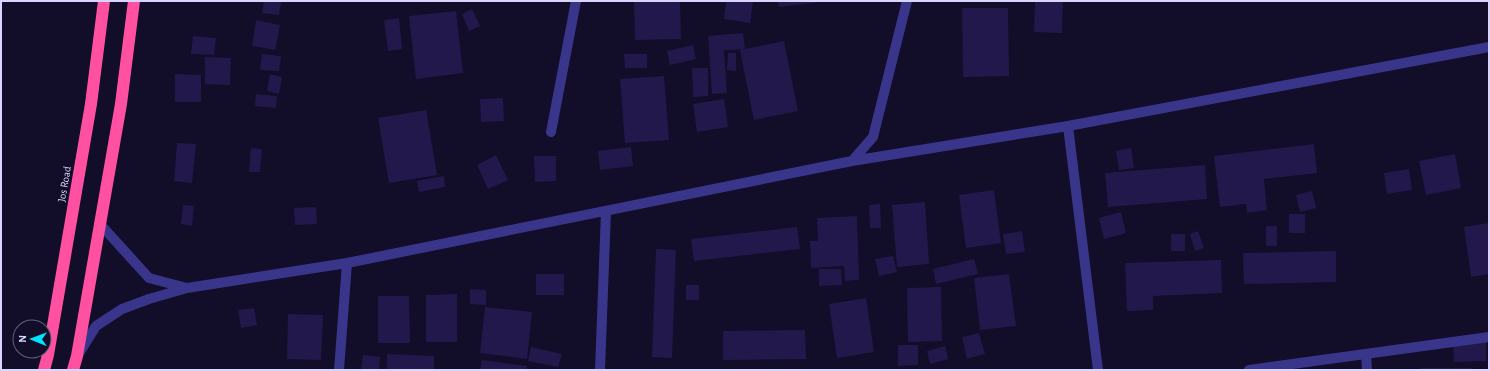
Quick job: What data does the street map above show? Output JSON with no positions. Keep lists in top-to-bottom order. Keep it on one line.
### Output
{"streets":{"highway":["Jos Road"]},"north":"left"}
